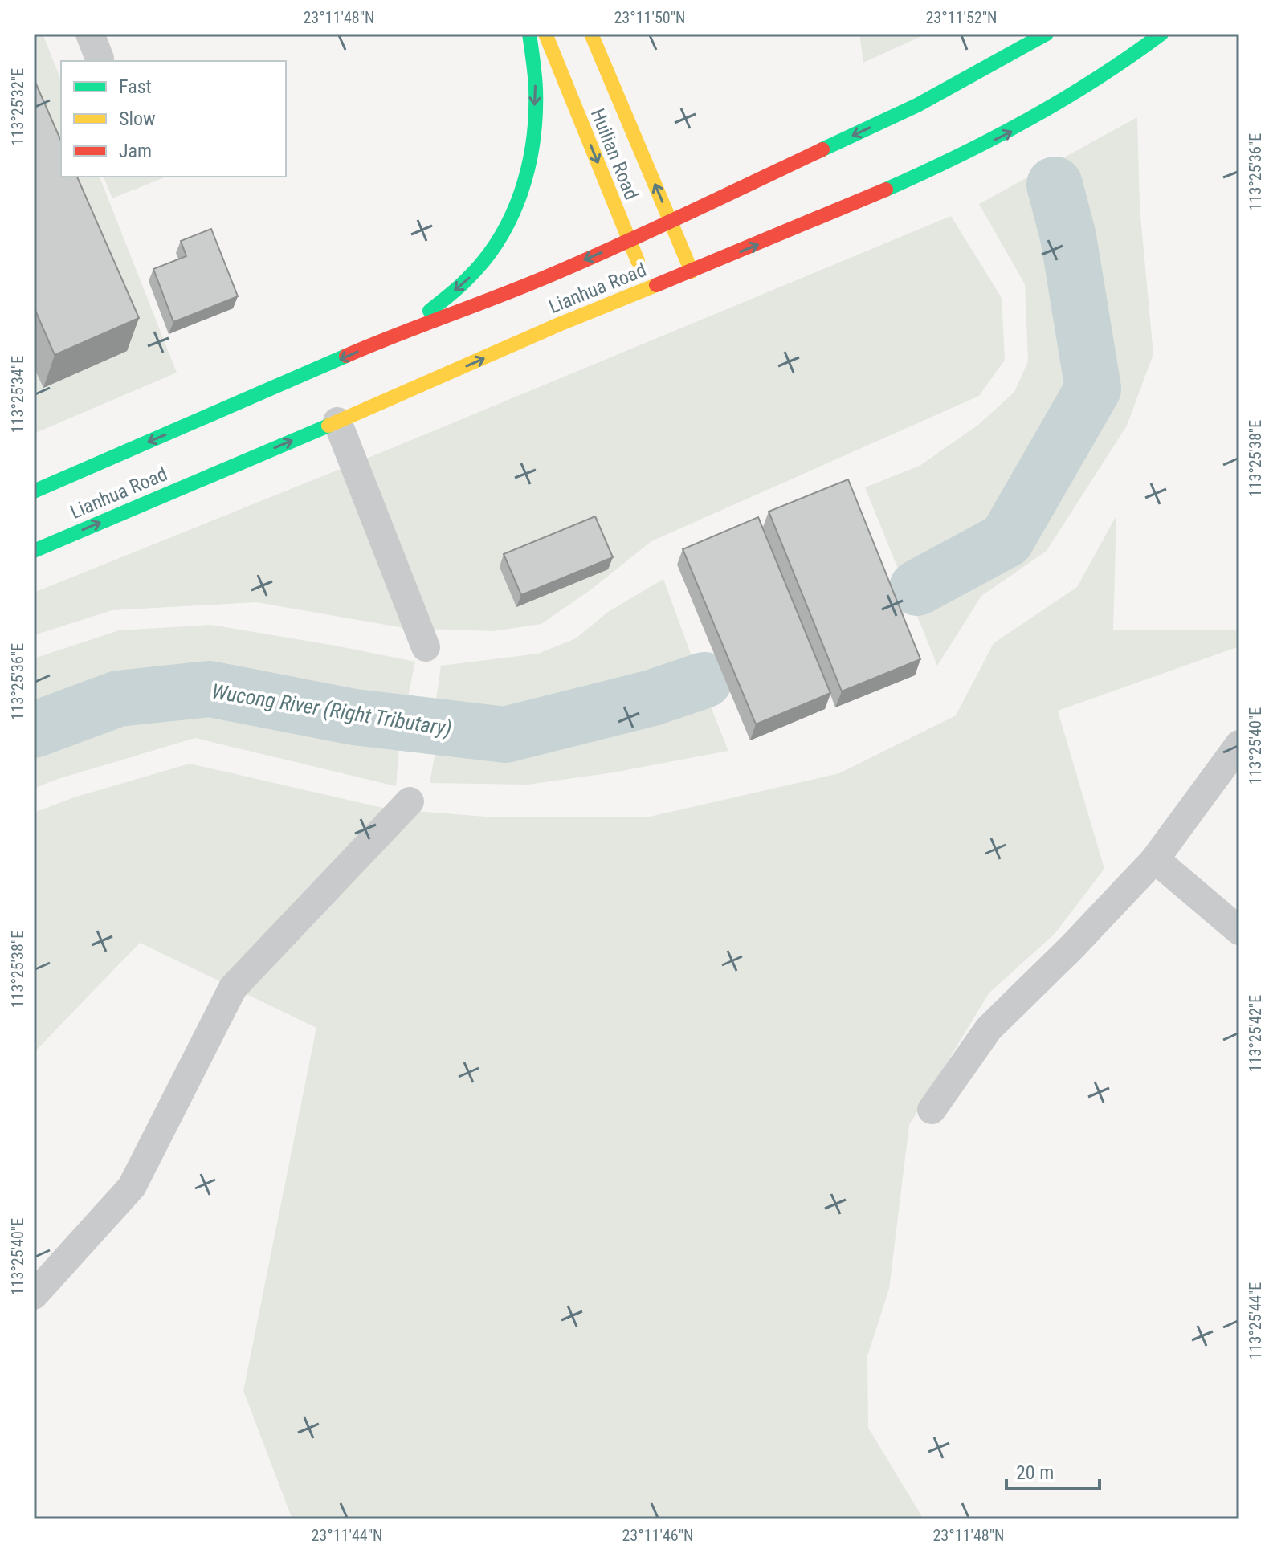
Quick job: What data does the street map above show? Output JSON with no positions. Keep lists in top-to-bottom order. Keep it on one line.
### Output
{"streets":{"street":["Huilian Road","Lianhua Road"]},"crossings":[["Huilian Road","Lianhua Road"]],"water":["Wucong River (Right Tributary)"],"legend":["Fast","Slow","Jam"],"scale_bar":"20 m","coordinates":["23°11'48\"N","23°11'50\"N","23°11'52\"N","113°25'32\"E","113°25'36\"E","113°25'34\"E","113°25'38\"E","113°25'40\"E","113°25'42\"E","113°25'44\"E","23°11'44\"N","23°11'46\"N"]}
